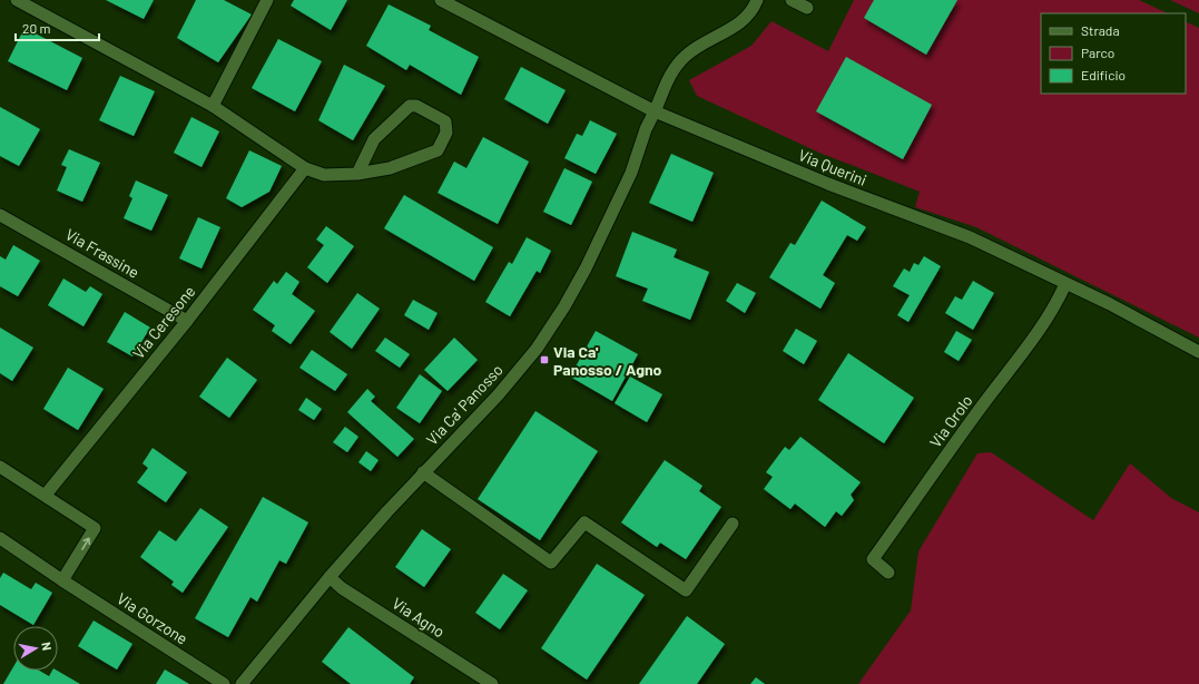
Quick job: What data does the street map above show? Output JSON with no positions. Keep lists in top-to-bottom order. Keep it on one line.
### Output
{"streets":{"street":["Via Querini","Via Frassine","Via Ceresone","Via Ca' Panosso","Via Orolo","Via Agno","Via Gorzone"]},"crossings":[["Via Querini","Via Ca' Panosso"],["Via Querini","Via Orolo"],["Via Frassine","Via Ceresone"],["Via Ca' Panosso","Via Agno"]],"places":{"transit":["Via Ca' Panosso / Agno"]},"legend":["Strada","Parco","Edificio"],"scale_bar":"20 m","north":"right"}
